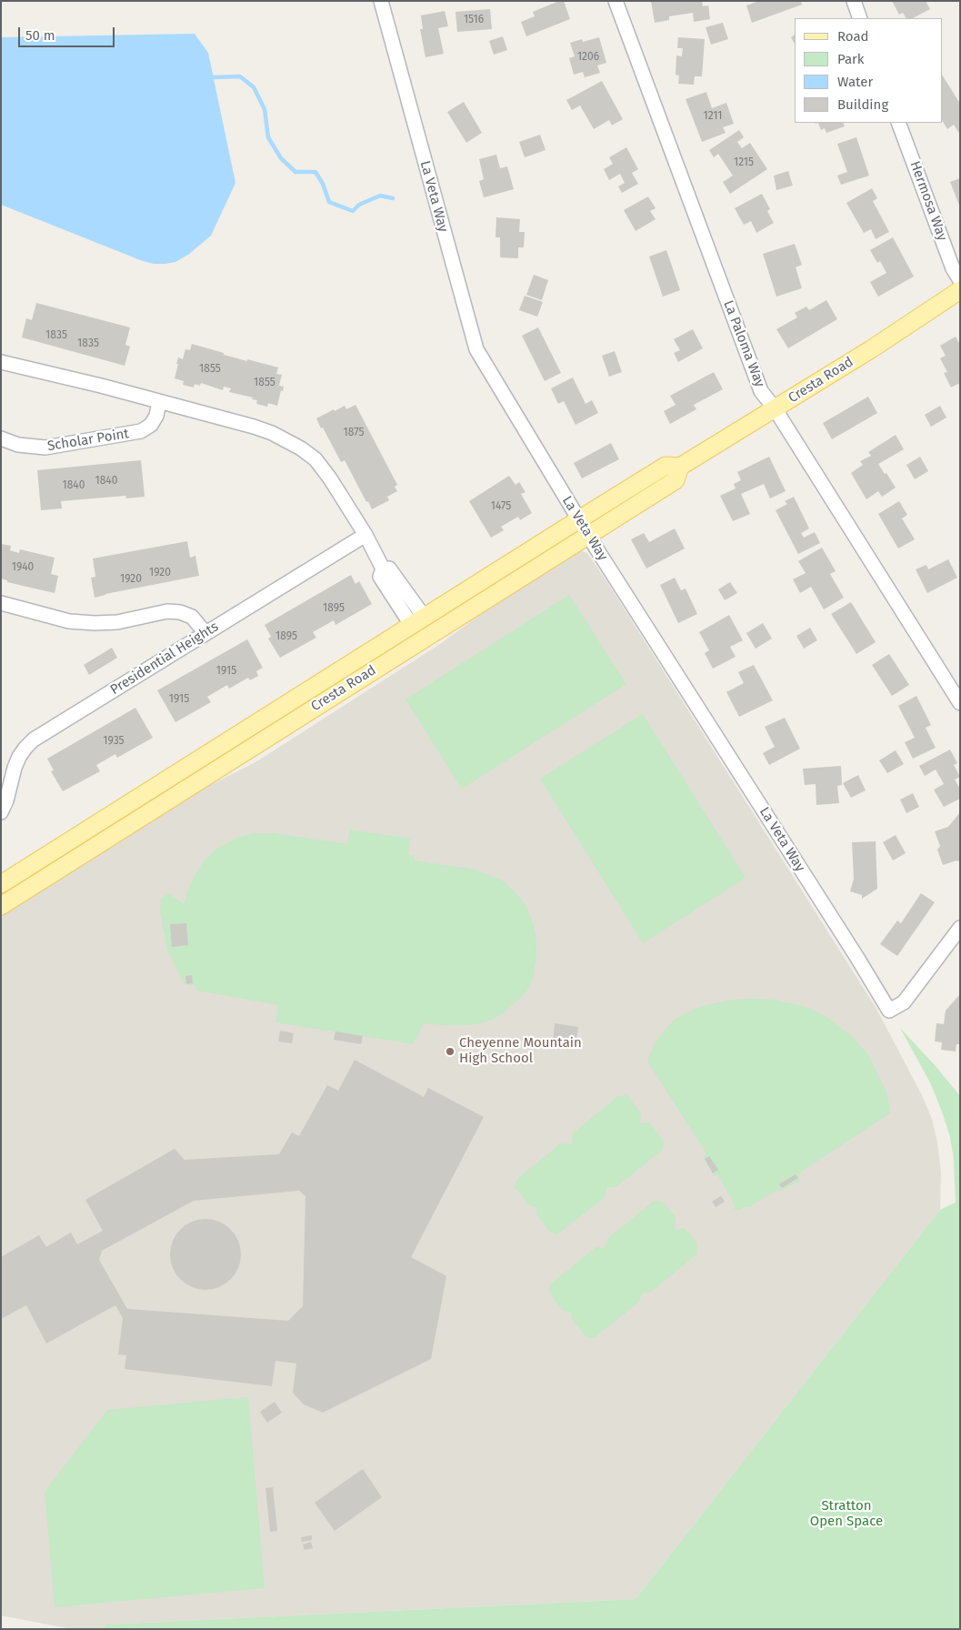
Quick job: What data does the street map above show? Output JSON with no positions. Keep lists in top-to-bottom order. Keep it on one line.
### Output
{"streets":{"main road":["Cresta Road"],"street":["La Veta Way","Hermosa Way","La Paloma Way","Scholar Point","Presidential Heights"]},"crossings":[["La Veta Way","Cresta Road"],["La Paloma Way","Cresta Road"]],"parks":["Stratton Open Space"],"places":["Cheyenne Mountain High School"],"house_numbers":["1516","1206","1211","1215","1835","1835","1855","1855","1875","1840","1840","1475","1940","1920","1920","1895","1895","1915","1915","1935"],"legend":["Road","Park","Water","Building"],"scale_bar":"50 m"}
